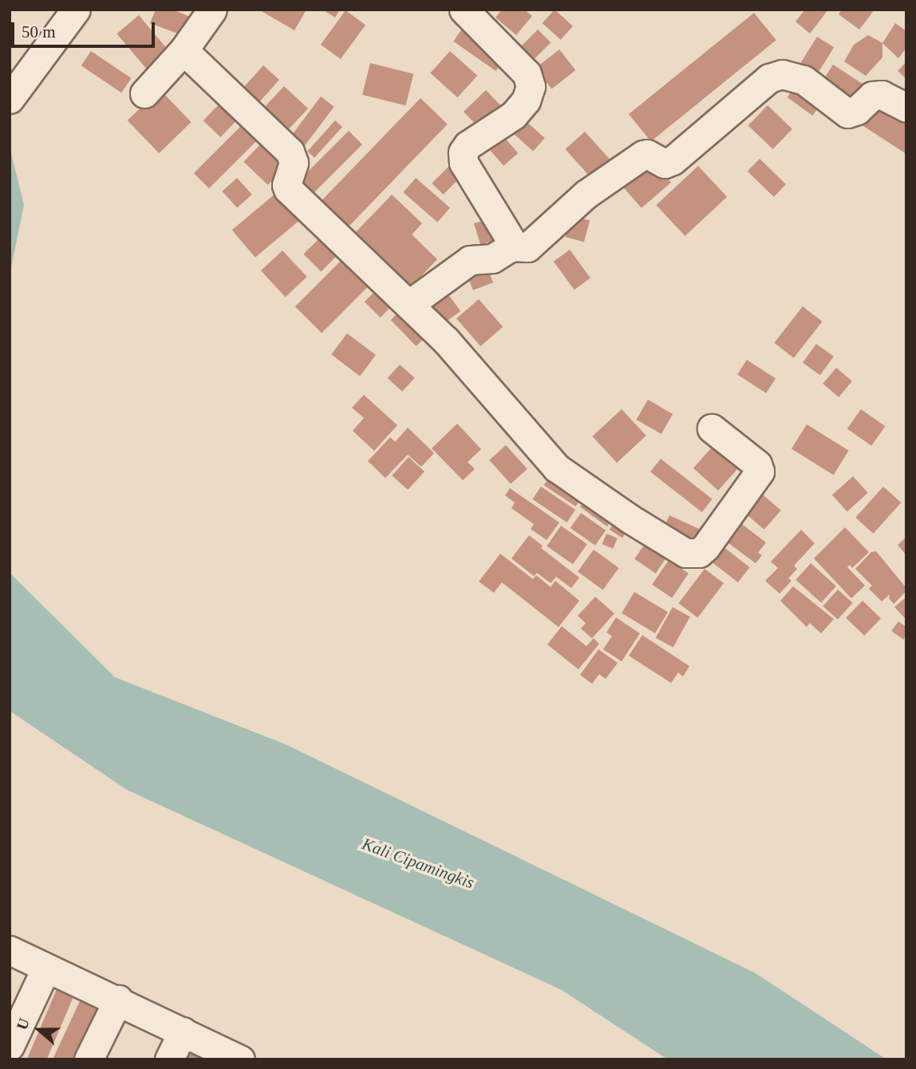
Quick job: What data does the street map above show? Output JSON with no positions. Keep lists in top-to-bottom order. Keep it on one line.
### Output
{"water":["Kali Cipamingkis"],"scale_bar":"50 m","north":"left"}
